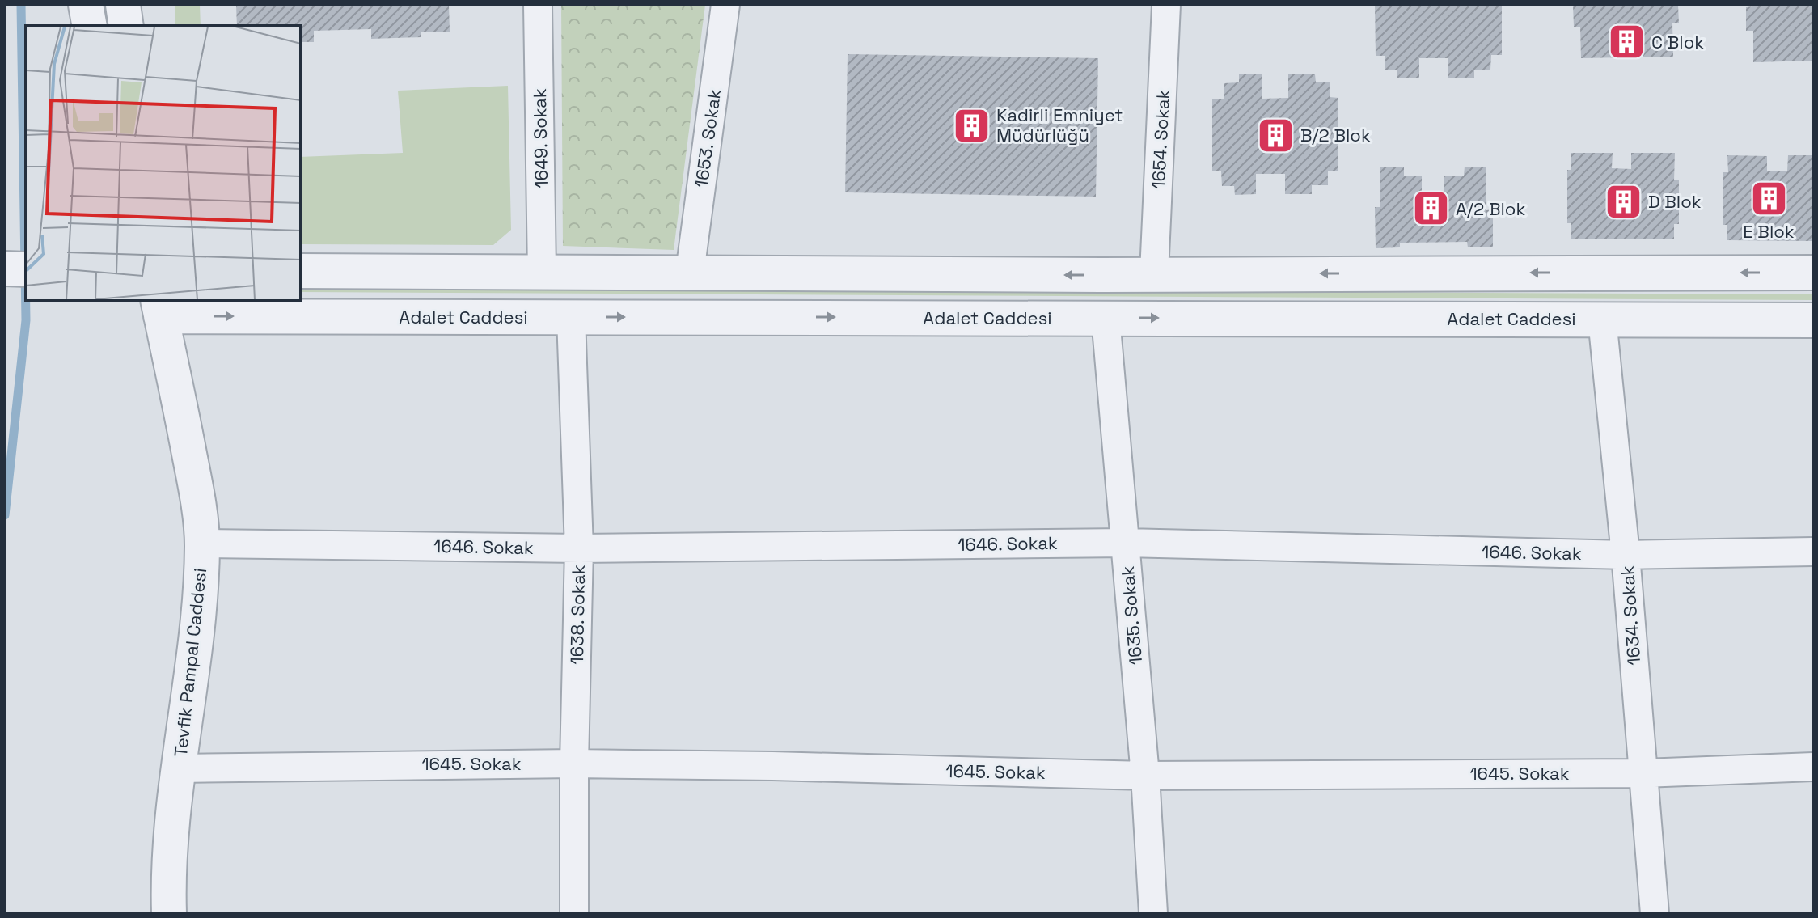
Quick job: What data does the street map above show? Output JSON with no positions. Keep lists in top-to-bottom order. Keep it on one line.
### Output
{"streets":{"street":["1649. Sokak","1653. Sokak","1654. Sokak","Adalet Caddesi","1646. Sokak","1638. Sokak","1635. Sokak","1634. Sokak","Tevfik Pampal Caddesi","1645. Sokak"]},"crossings":[["Adalet Caddesi","1638. Sokak"],["Adalet Caddesi","1635. Sokak"],["Adalet Caddesi","1634. Sokak"],["Adalet Caddesi","Tevfik Pampal Caddesi"],["1646. Sokak","1638. Sokak"],["1646. Sokak","1635. Sokak"],["1646. Sokak","1634. Sokak"],["1646. Sokak","Tevfik Pampal Caddesi"],["1638. Sokak","1645. Sokak"],["1635. Sokak","1645. Sokak"],["1634. Sokak","1645. Sokak"],["Tevfik Pampal Caddesi","1645. Sokak"]],"places":{"building":["C Blok","Kadirli Emniyet Müdürlüğü","B/2 Blok","E Blok","D Blok","A/2 Blok"]}}
